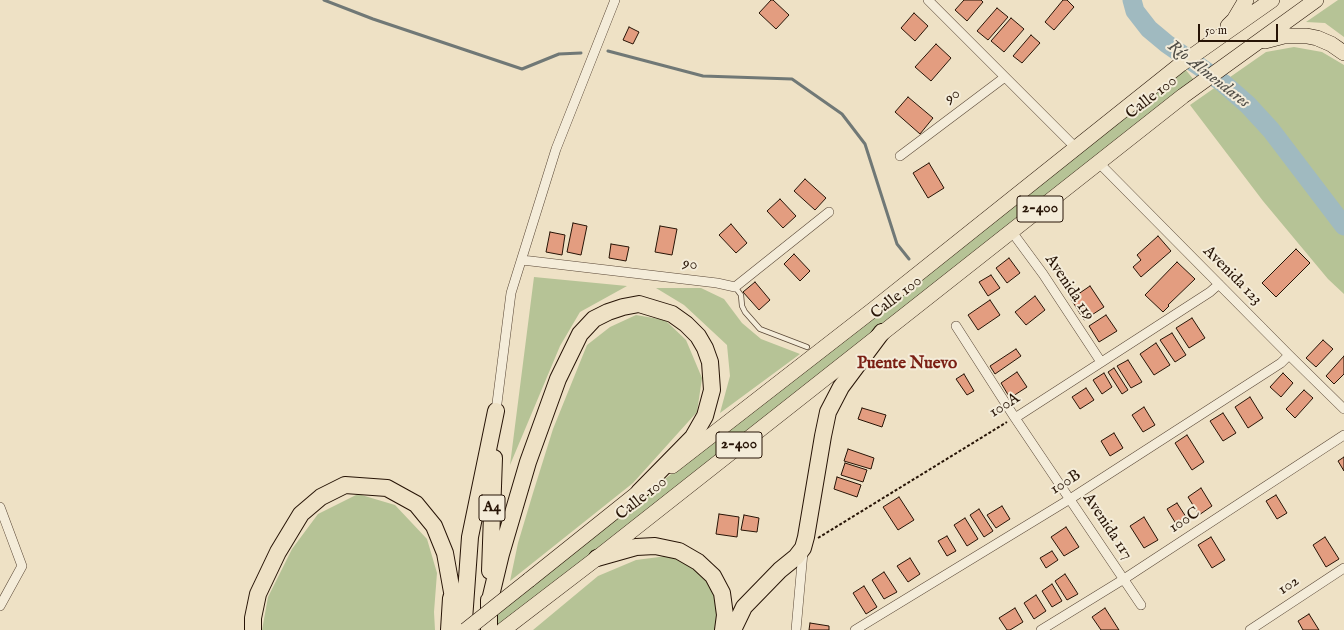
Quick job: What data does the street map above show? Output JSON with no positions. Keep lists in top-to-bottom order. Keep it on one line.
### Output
{"streets":{"highway":["Calle 100","2-400","A4"],"street":["90","Avenida 123","Avenida 119","100A","100B","100C","Avenida 117","102"]},"crossings":[["Calle 100","Avenida 123"],["Calle 100","Avenida 119"],["Calle 100","A4"],["Avenida 123","100A"],["Avenida 123","100B"],["Avenida 119","100A"],["100A","Avenida 117"],["100B","Avenida 117"],["100C","Avenida 117"]],"districts":["Puente Nuevo"],"water":["Río Almendares"],"scale_bar":"50 m"}
